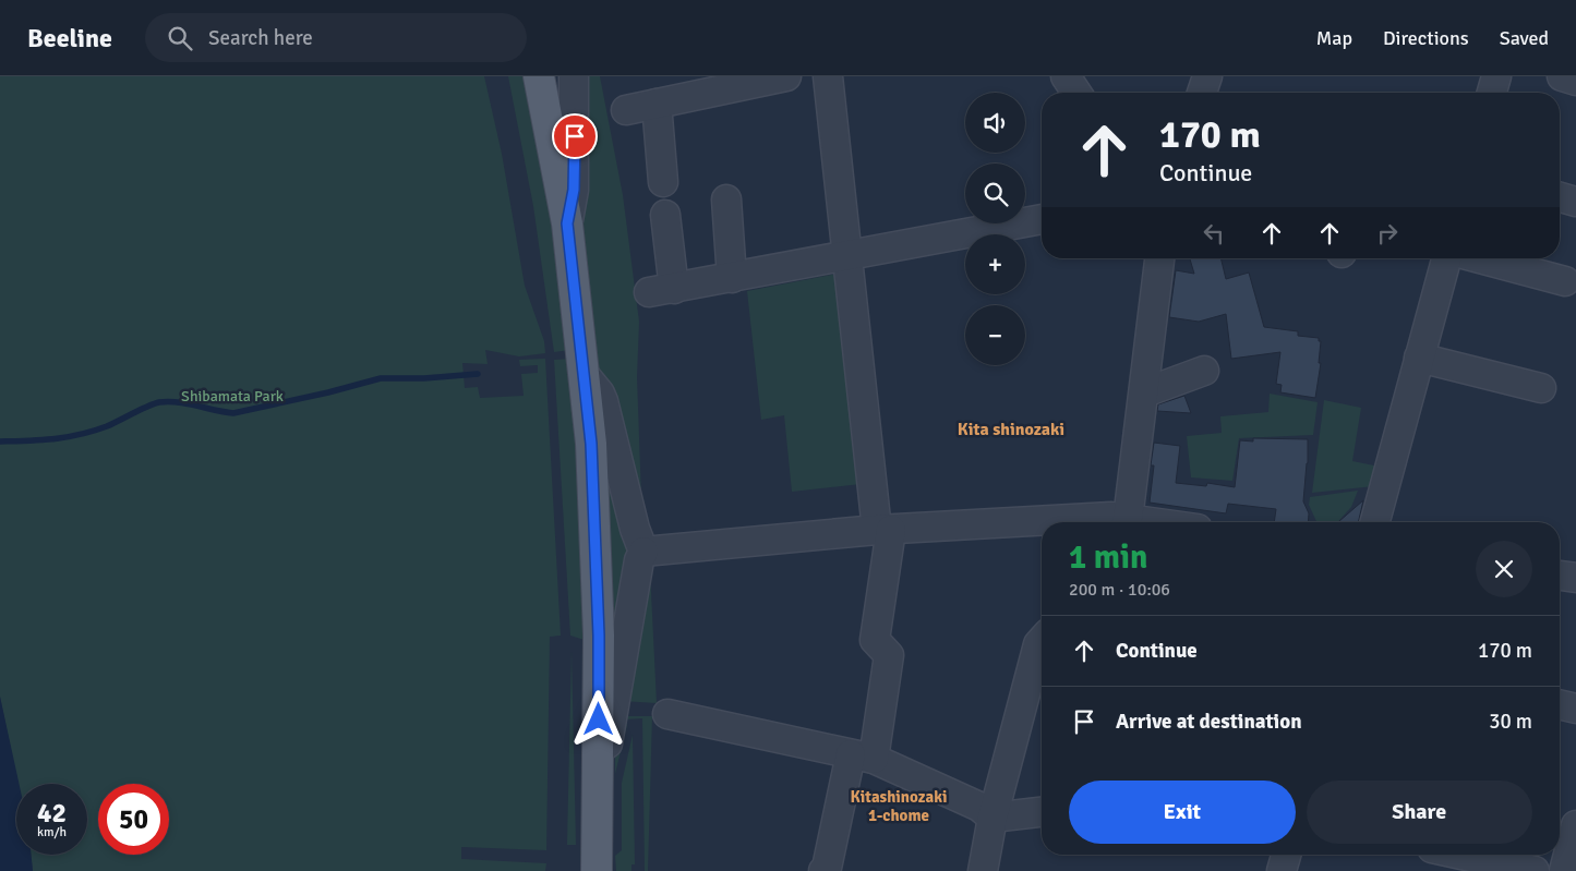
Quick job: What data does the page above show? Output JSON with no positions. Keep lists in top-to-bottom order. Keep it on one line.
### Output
{"districts":["Kita shinozaki","Kitashinozaki 1-chome"],"parks":["Shibamata Park"],"page":{"header":"Beeline","search":"Search here","nav":["Map","Directions","Saved"],"map_buttons":["+","−"],"turn":["170 m","Continue"],"heading":["1 min","200 m · 10:06"],"list":[{"name":"Continue","value":"170 m"},{"name":"Arrive at destination","value":"30 m"}],"buttons":["Exit","Share"],"speed":"42 km/h","limit":"50"}}
